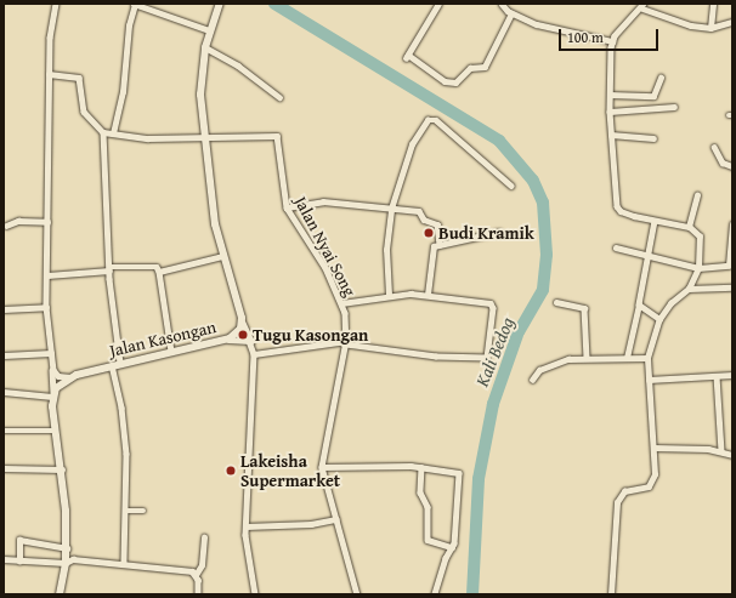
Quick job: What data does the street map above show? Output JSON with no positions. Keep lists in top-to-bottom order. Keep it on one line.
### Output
{"streets":{"main road":["Jalan Kasongan"],"street":["Jalan Nyai Song"]},"water":["Kali Bedog"],"places":["Budi Kramik","Tugu Kasongan","Lakeisha Supermarket"],"scale_bar":"100 m"}
